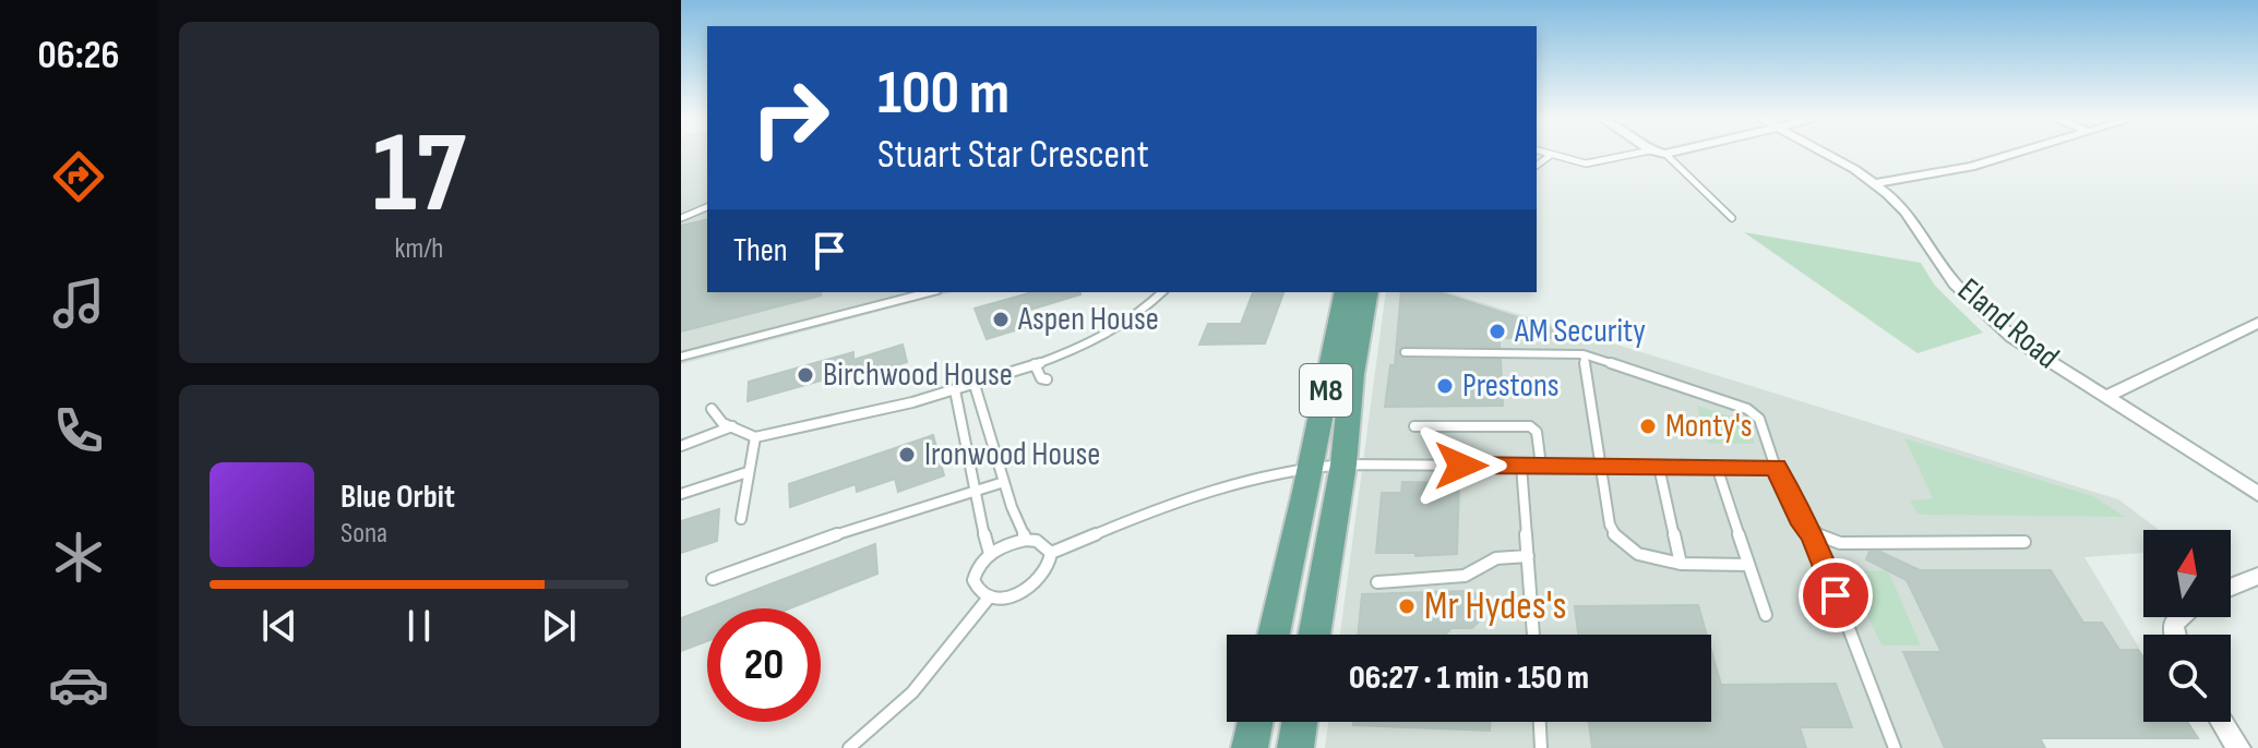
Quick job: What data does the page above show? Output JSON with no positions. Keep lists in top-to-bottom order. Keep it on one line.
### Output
{"streets":{"main road":["M8"],"street":["Eland Road"]},"places":["Aspen House","AM Security","Birchwood House","Prestons","Monty's","Ironwood House","Mr Hydes's"],"north":"top","page":{"tabs":"06:26","tile":["17","km/h"],"turn":["100 m","Stuart Star Crescent"],"then":"Then","song":["Blue Orbit","Sona"],"limit":"20","trip":"06:27 · 1 min · 150 m"}}
